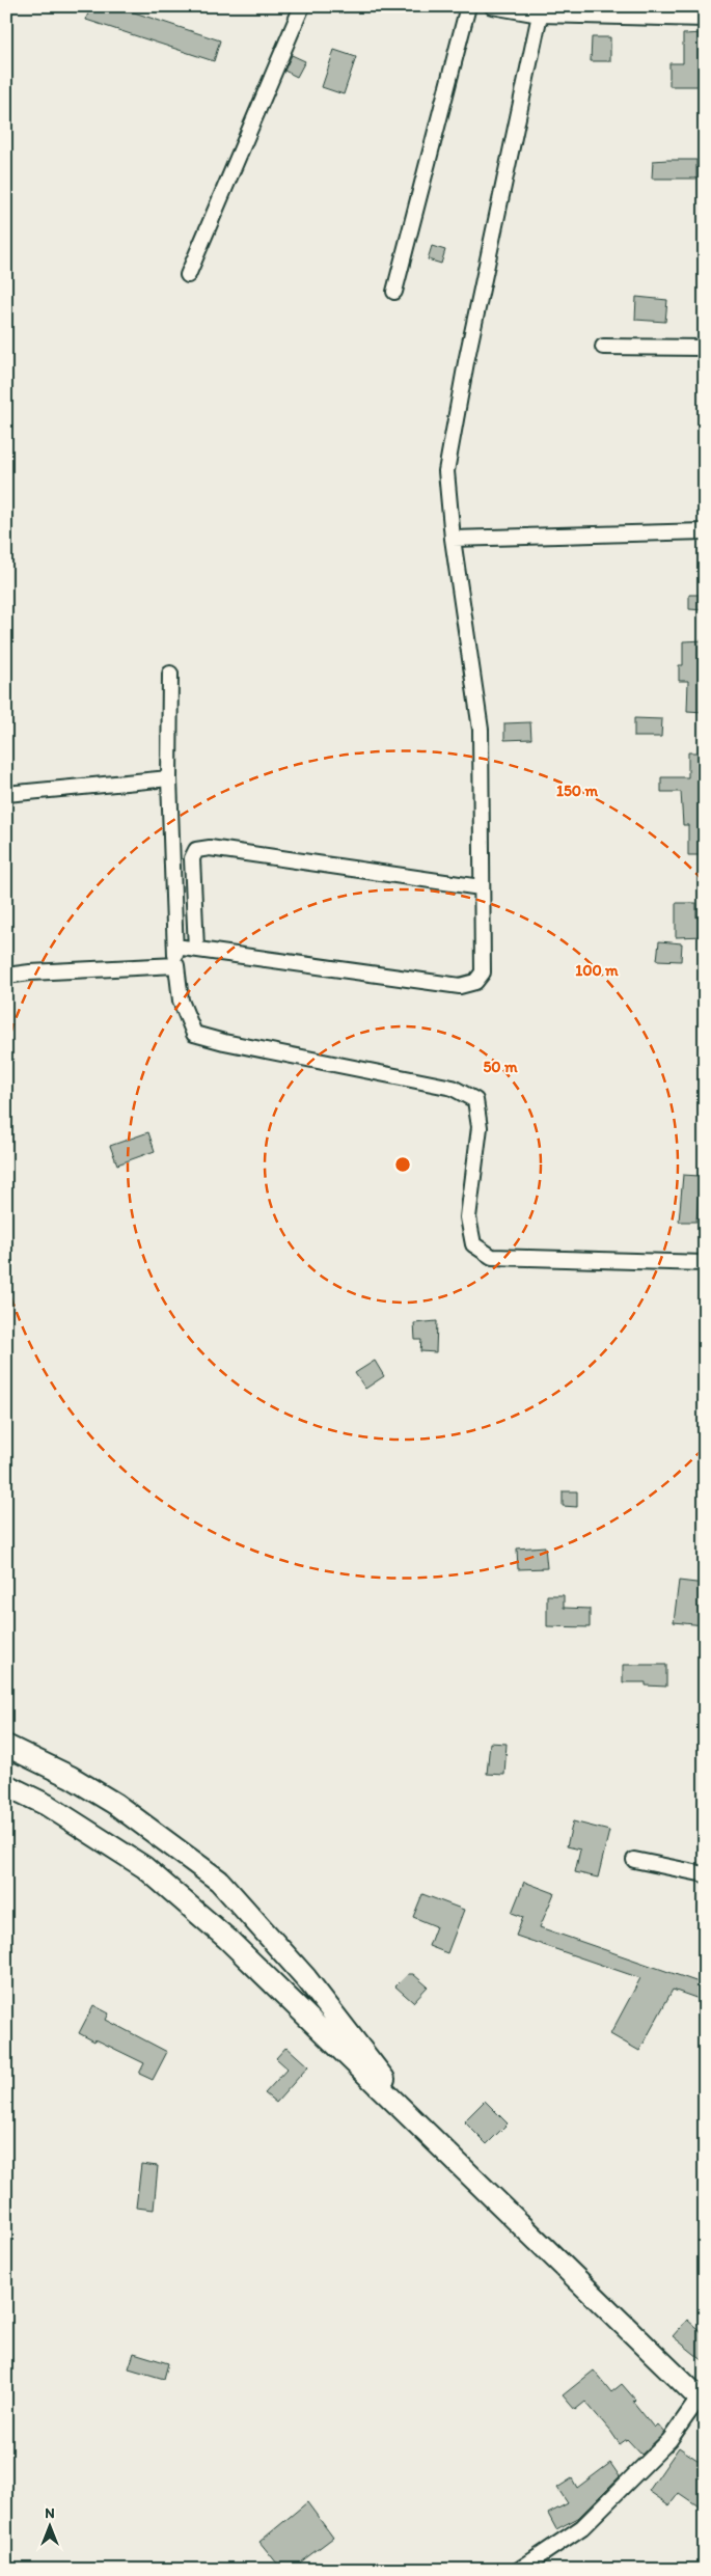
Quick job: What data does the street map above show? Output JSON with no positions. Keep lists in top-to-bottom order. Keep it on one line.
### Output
{"north":"top","rings":["150 m","100 m","50 m"]}
